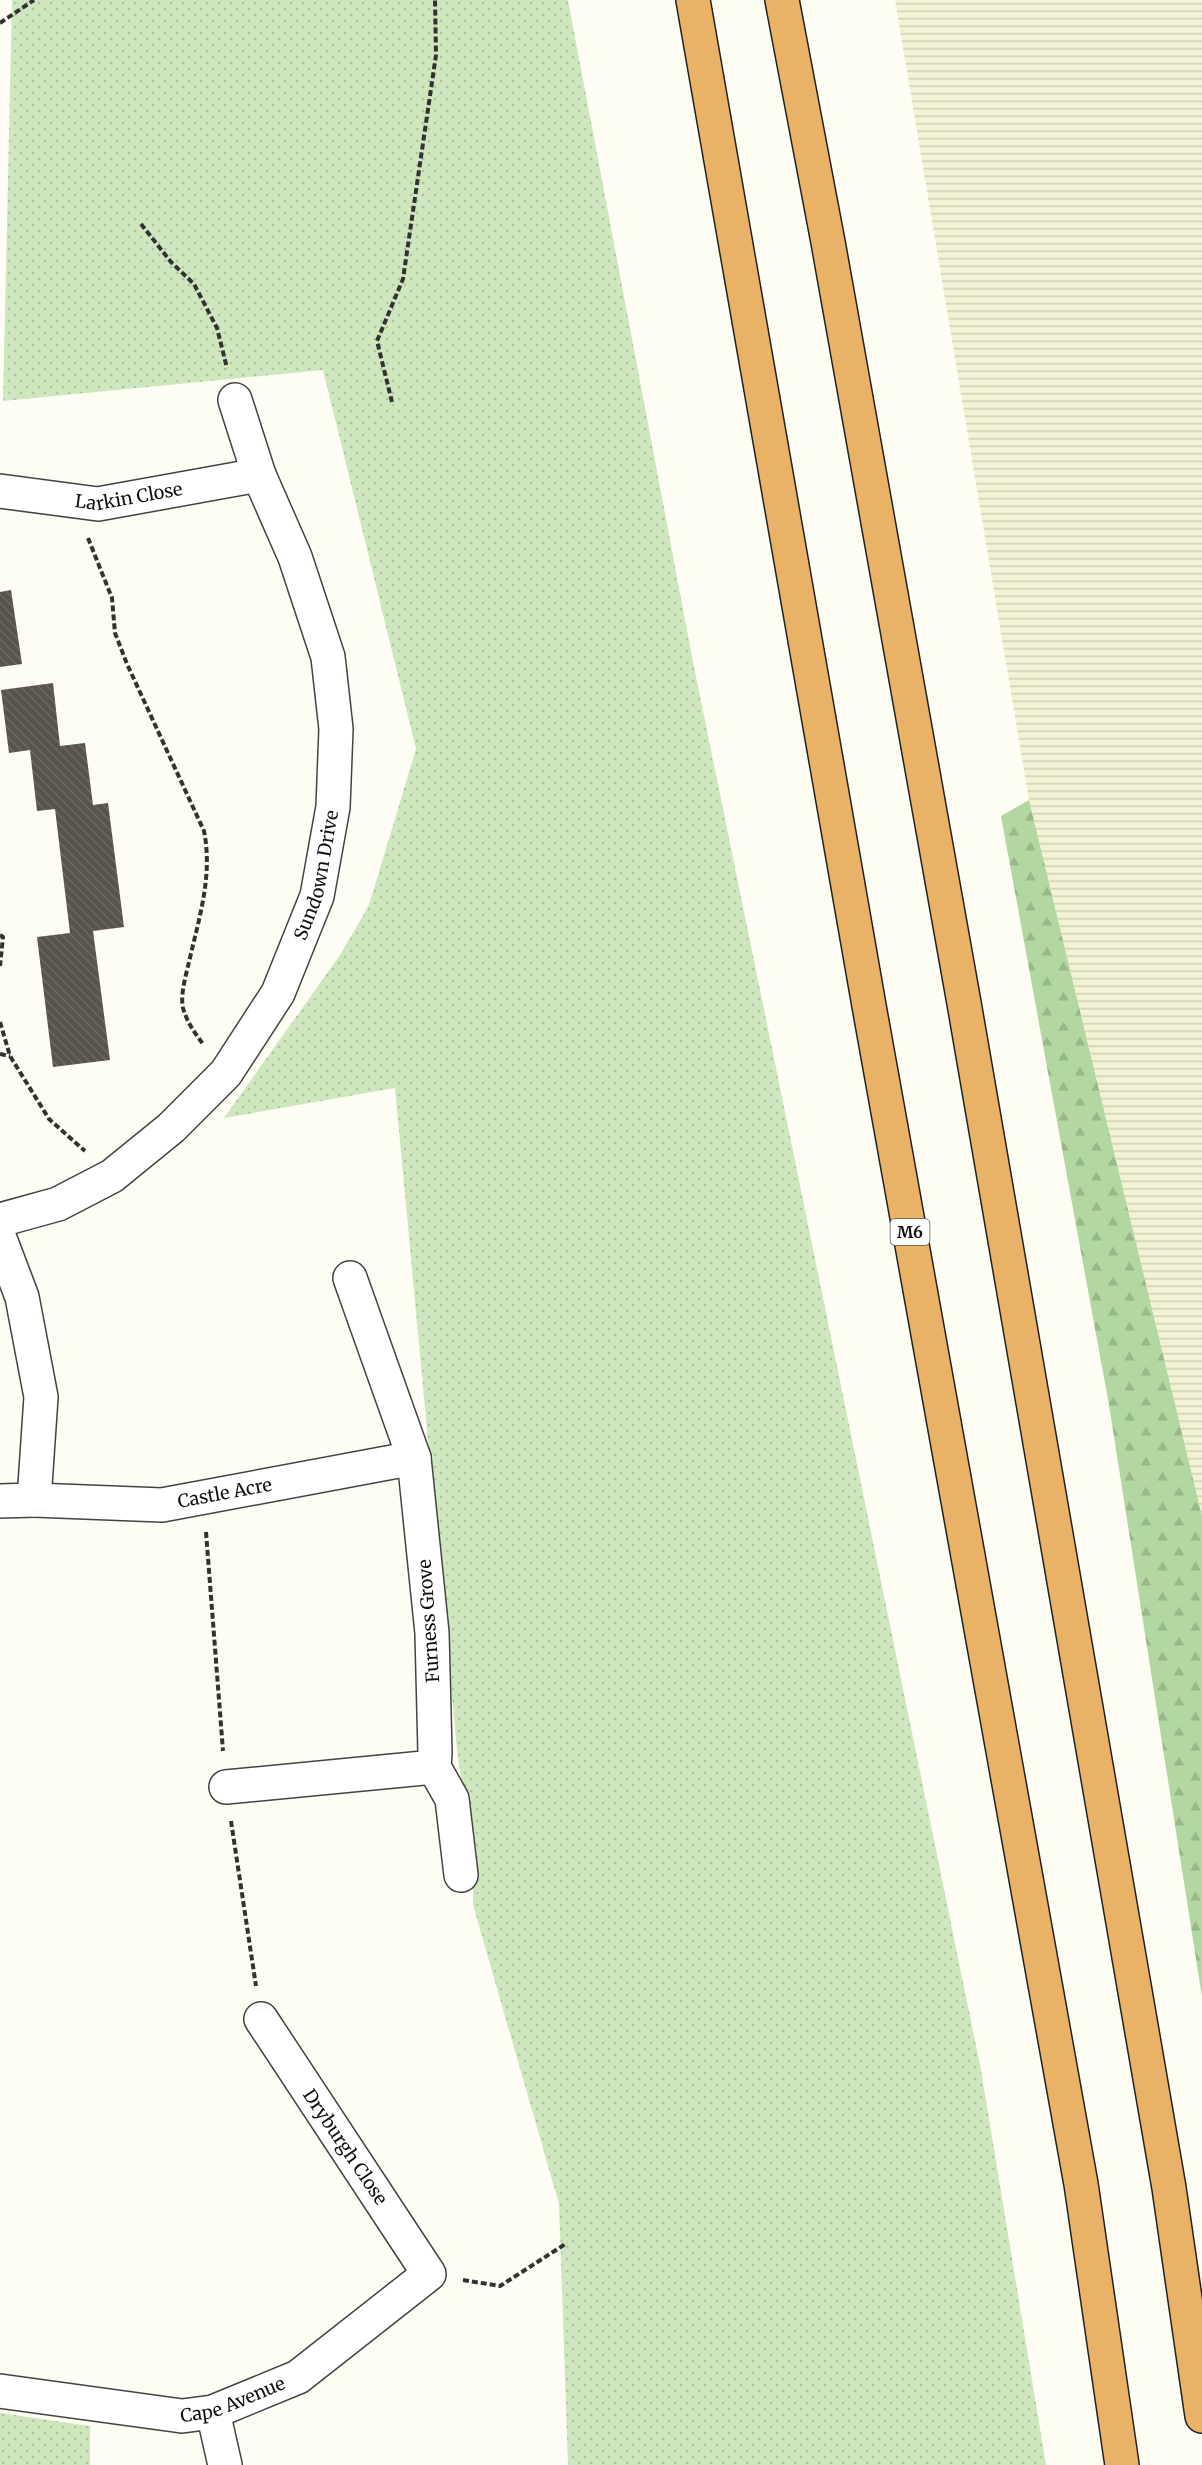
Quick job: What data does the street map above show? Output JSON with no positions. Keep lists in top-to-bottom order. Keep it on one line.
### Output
{"streets":{"highway":["M6"],"street":["Larkin Close","Sundown Drive","Castle Acre","Furness Grove","Dryburgh Close","Cape Avenue"]},"crossings":[["Larkin Close","Sundown Drive"],["Castle Acre","Furness Grove"],["Dryburgh Close","Cape Avenue"]]}
